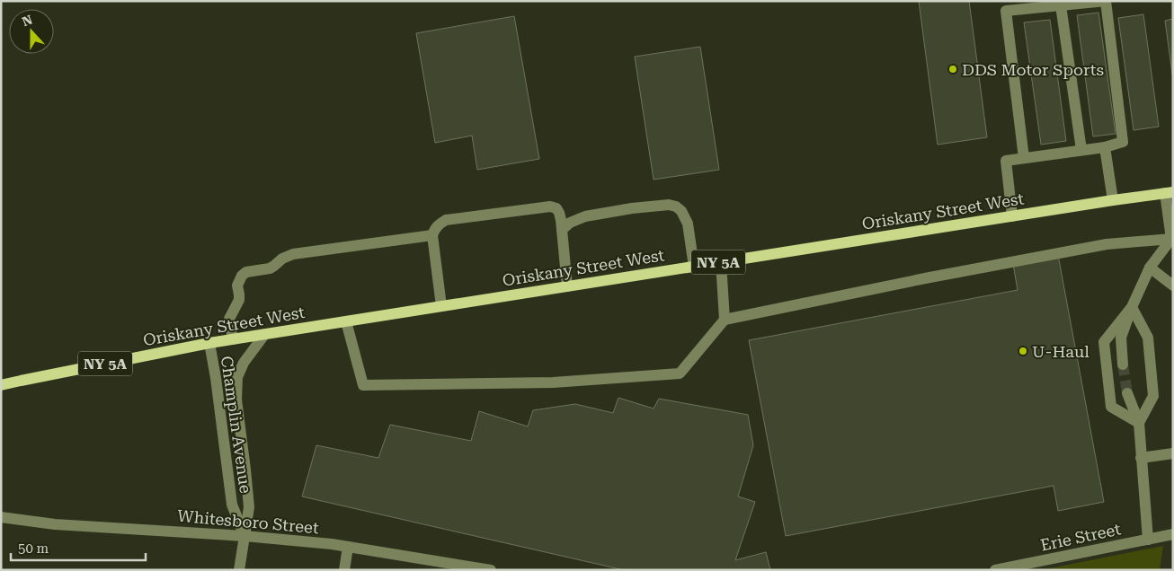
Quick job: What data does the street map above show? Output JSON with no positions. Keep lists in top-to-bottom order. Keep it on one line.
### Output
{"streets":{"main road":["Oriskany Street West","NY 5A"],"street":["Champlin Avenue","Whitesboro Street","Erie Street"]},"crossings":[["Oriskany Street West","Champlin Avenue"],["Champlin Avenue","Whitesboro Street"]],"places":["DDS Motor Sports","U-Haul"],"scale_bar":"50 m","north":"top"}
